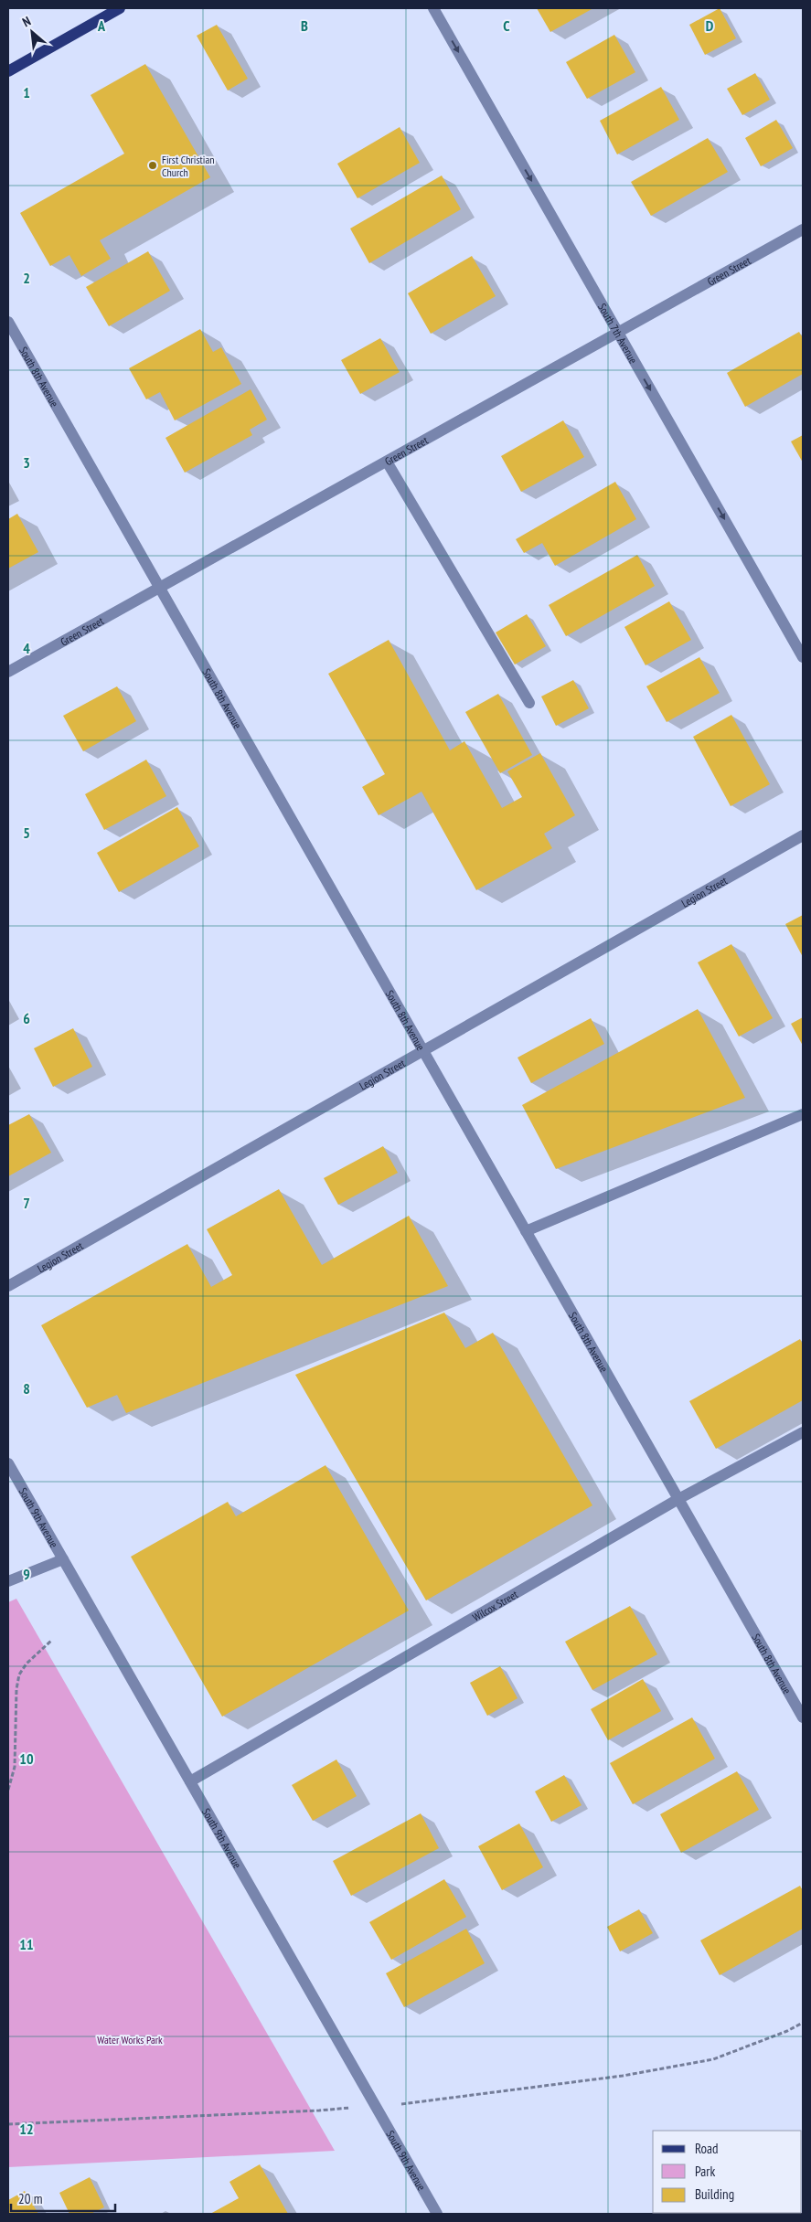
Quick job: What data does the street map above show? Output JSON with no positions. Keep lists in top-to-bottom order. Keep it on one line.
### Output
{"streets":{"street":["Green Street","South 7th Avenue","South 8th Avenue","Legion Street","South 9th Avenue","Wilcox Street"]},"crossings":[["Green Street","South 7th Avenue"],["Green Street","South 8th Avenue"],["South 8th Avenue","Legion Street"],["South 8th Avenue","Wilcox Street"],["South 9th Avenue","Wilcox Street"]],"one_way":["South 7th Avenue"],"parks":["Water Works Park"],"places":["First Christian Church"],"legend":["Road","Park","Building"],"scale_bar":"20 m","north":"top left","grid":{"columns":["A","B","C","D"],"rows":["1","2","3","4","5","6","7","8","9","10","11","12"]}}
